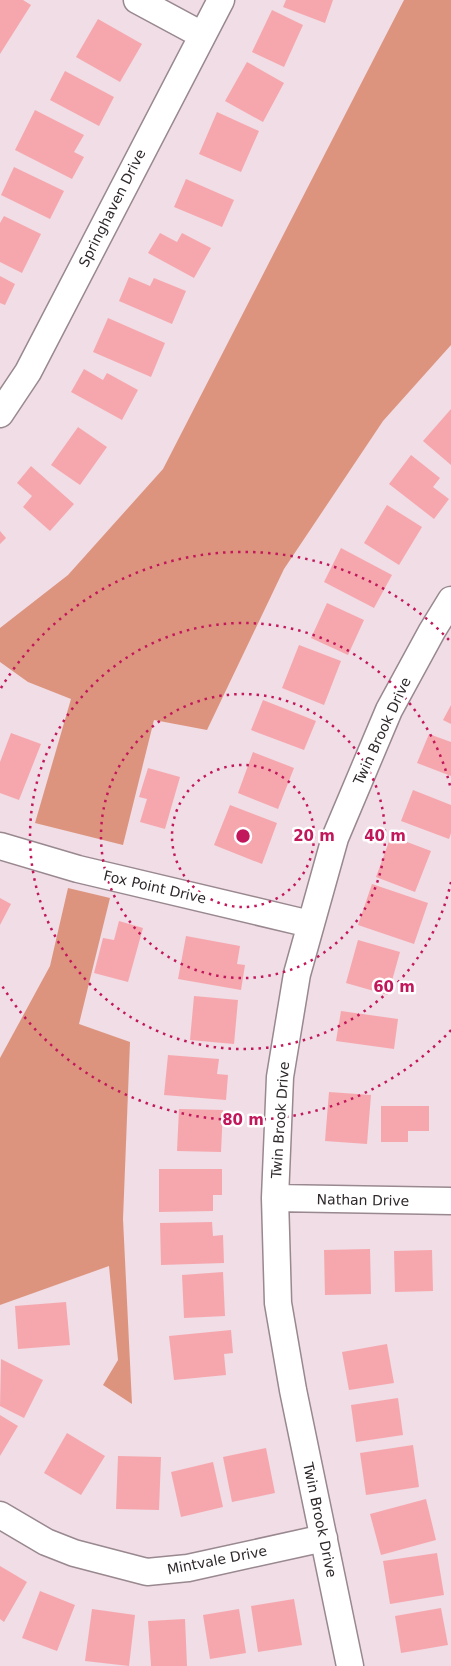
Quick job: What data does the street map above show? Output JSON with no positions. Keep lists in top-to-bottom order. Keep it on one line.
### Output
{"streets":{"street":["Springhaven Drive","Twin Brook Drive","Fox Point Drive","Nathan Drive","Mintvale Drive"]},"crossings":[["Twin Brook Drive","Fox Point Drive"],["Twin Brook Drive","Nathan Drive"],["Twin Brook Drive","Mintvale Drive"]],"rings":["20 m","40 m","60 m","80 m"]}
